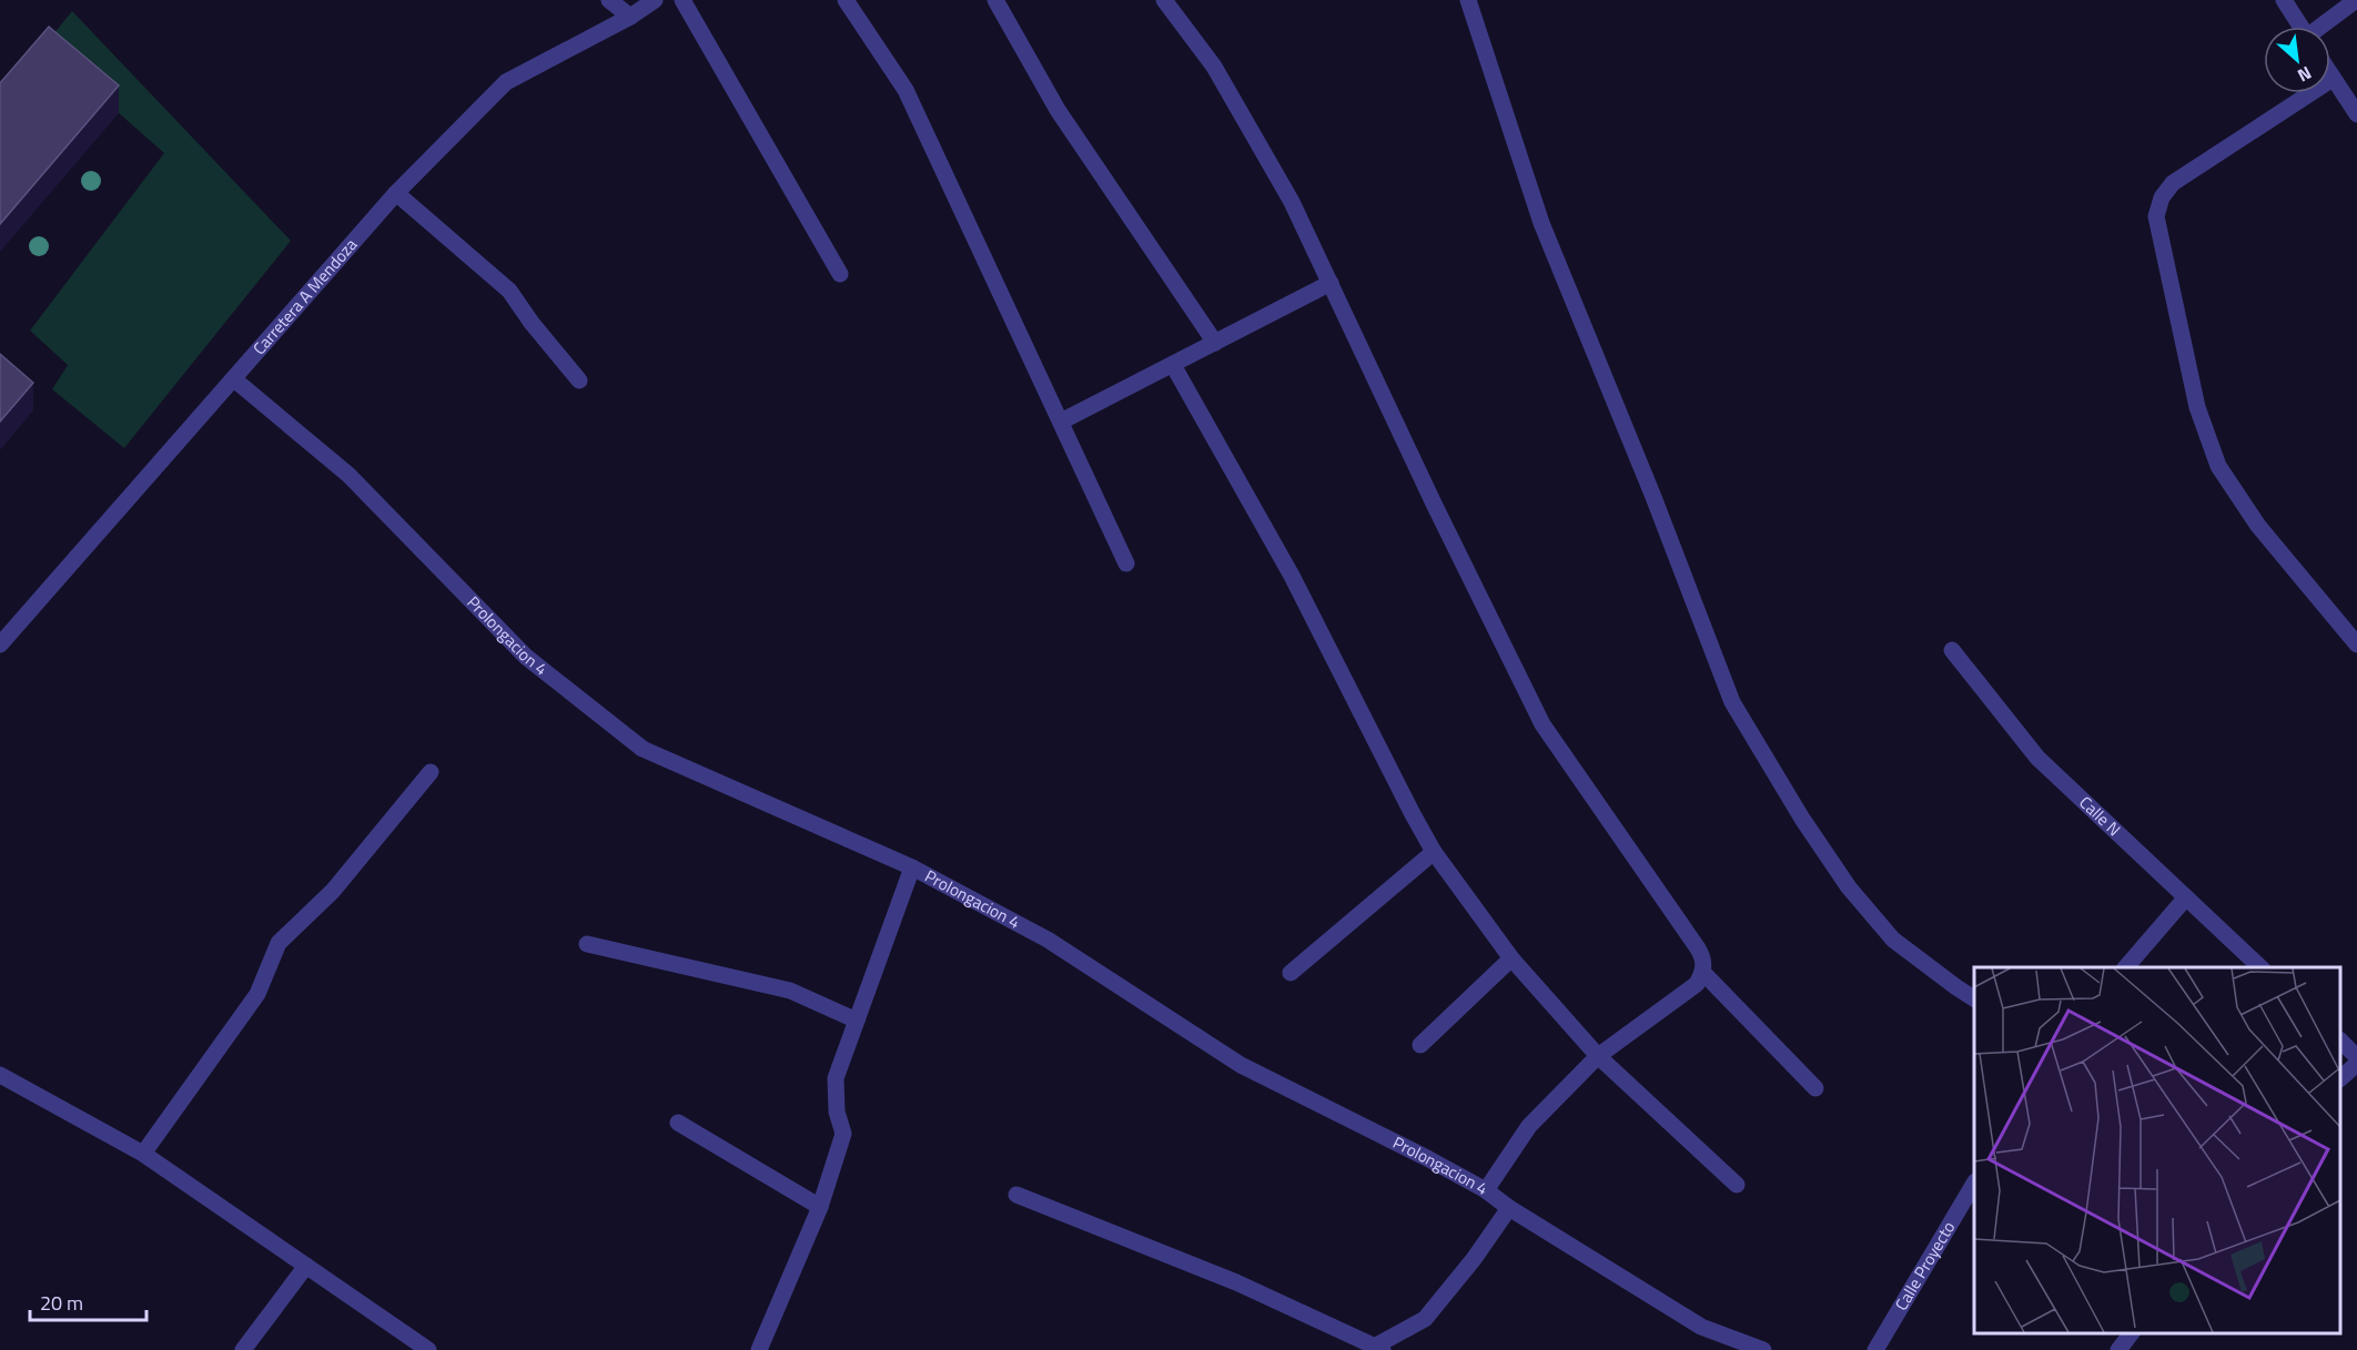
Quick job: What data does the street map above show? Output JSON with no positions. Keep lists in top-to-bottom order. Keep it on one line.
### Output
{"streets":{"street":["Carretera A Mendoza","Prolongacion 4","Calle N","Calle Proyecto"]},"crossings":[["Carretera A Mendoza","Prolongacion 4"]],"scale_bar":"20 m","north":"bottom right"}
